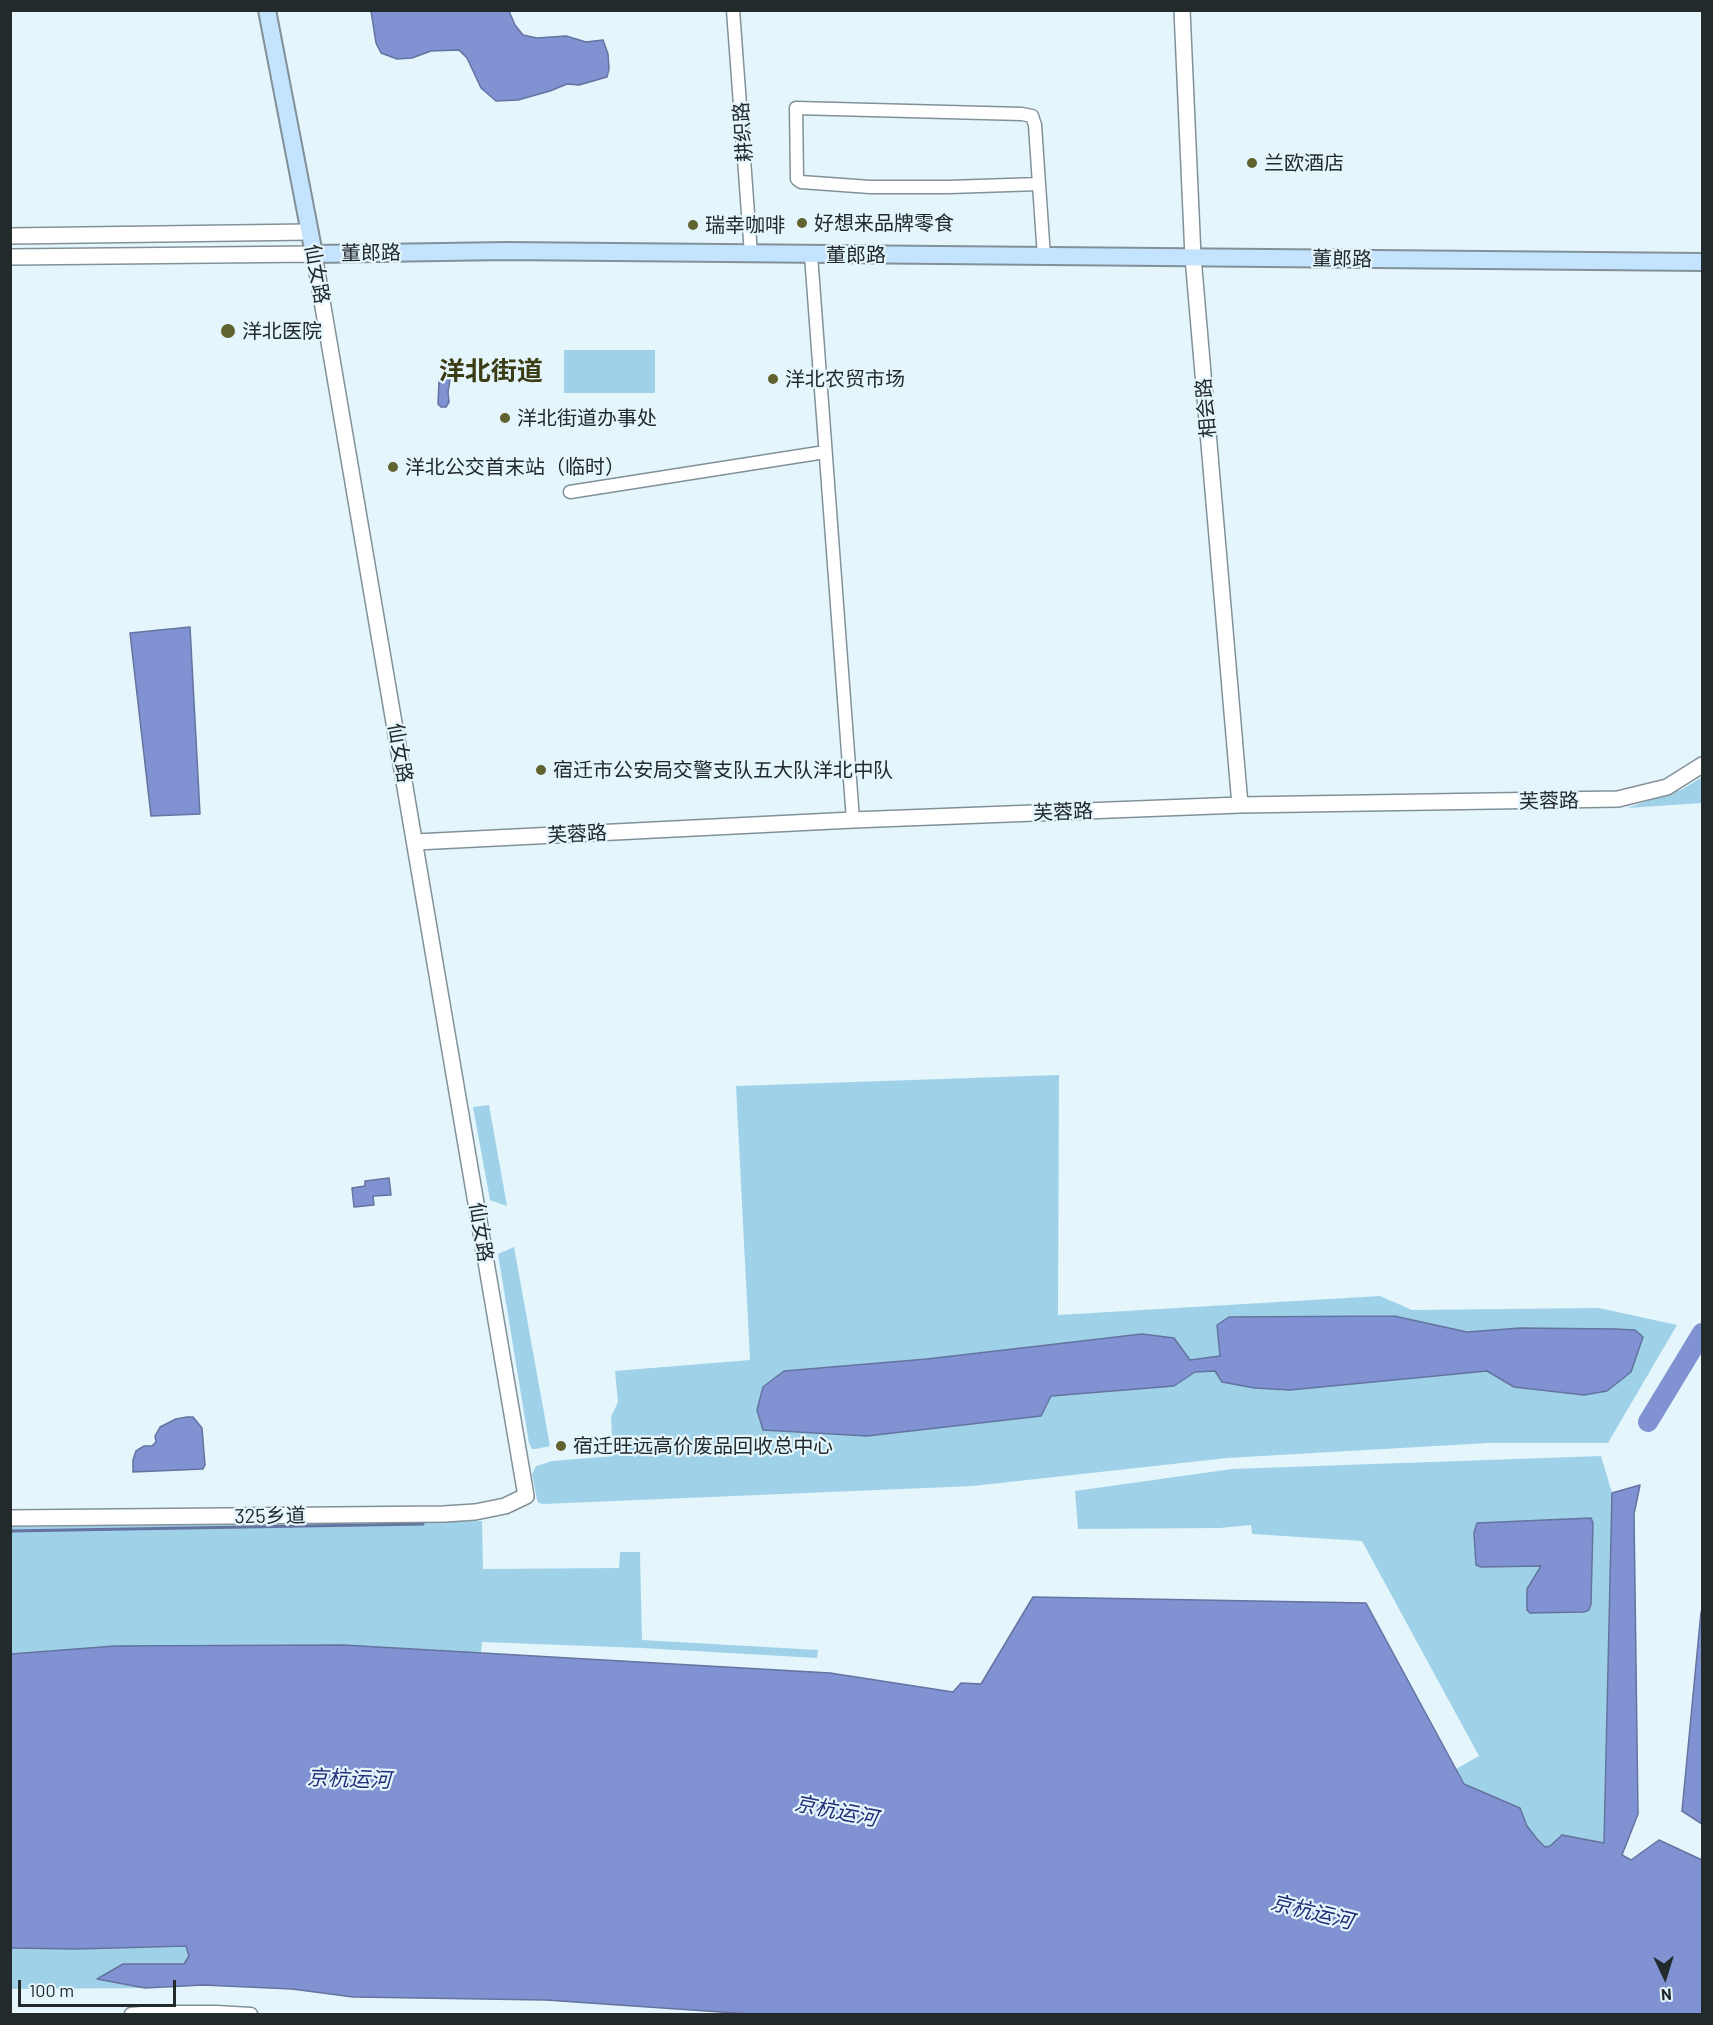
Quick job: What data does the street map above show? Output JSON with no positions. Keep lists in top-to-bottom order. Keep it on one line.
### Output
{"streets":{"main road":["董郎路","仙女路"],"street":["耕织路","相会路","芙蓉路","325乡道"]},"crossings":[["耕织路","董郎路"],["董郎路","仙女路"],["董郎路","相会路"],["仙女路","芙蓉路"],["仙女路","325乡道"],["相会路","芙蓉路"]],"districts":["洋北街道"],"water":["京杭运河"],"places":["兰欧酒店","好想来品牌零食","瑞幸咖啡","洋北医院","洋北农贸市场","洋北街道办事处","洋北公交首末站（临时）","宿迁市公安局交警支队五大队洋北中队","宿迁旺远高价废品回收总中心"],"scale_bar":"100 m","north":"bottom"}
